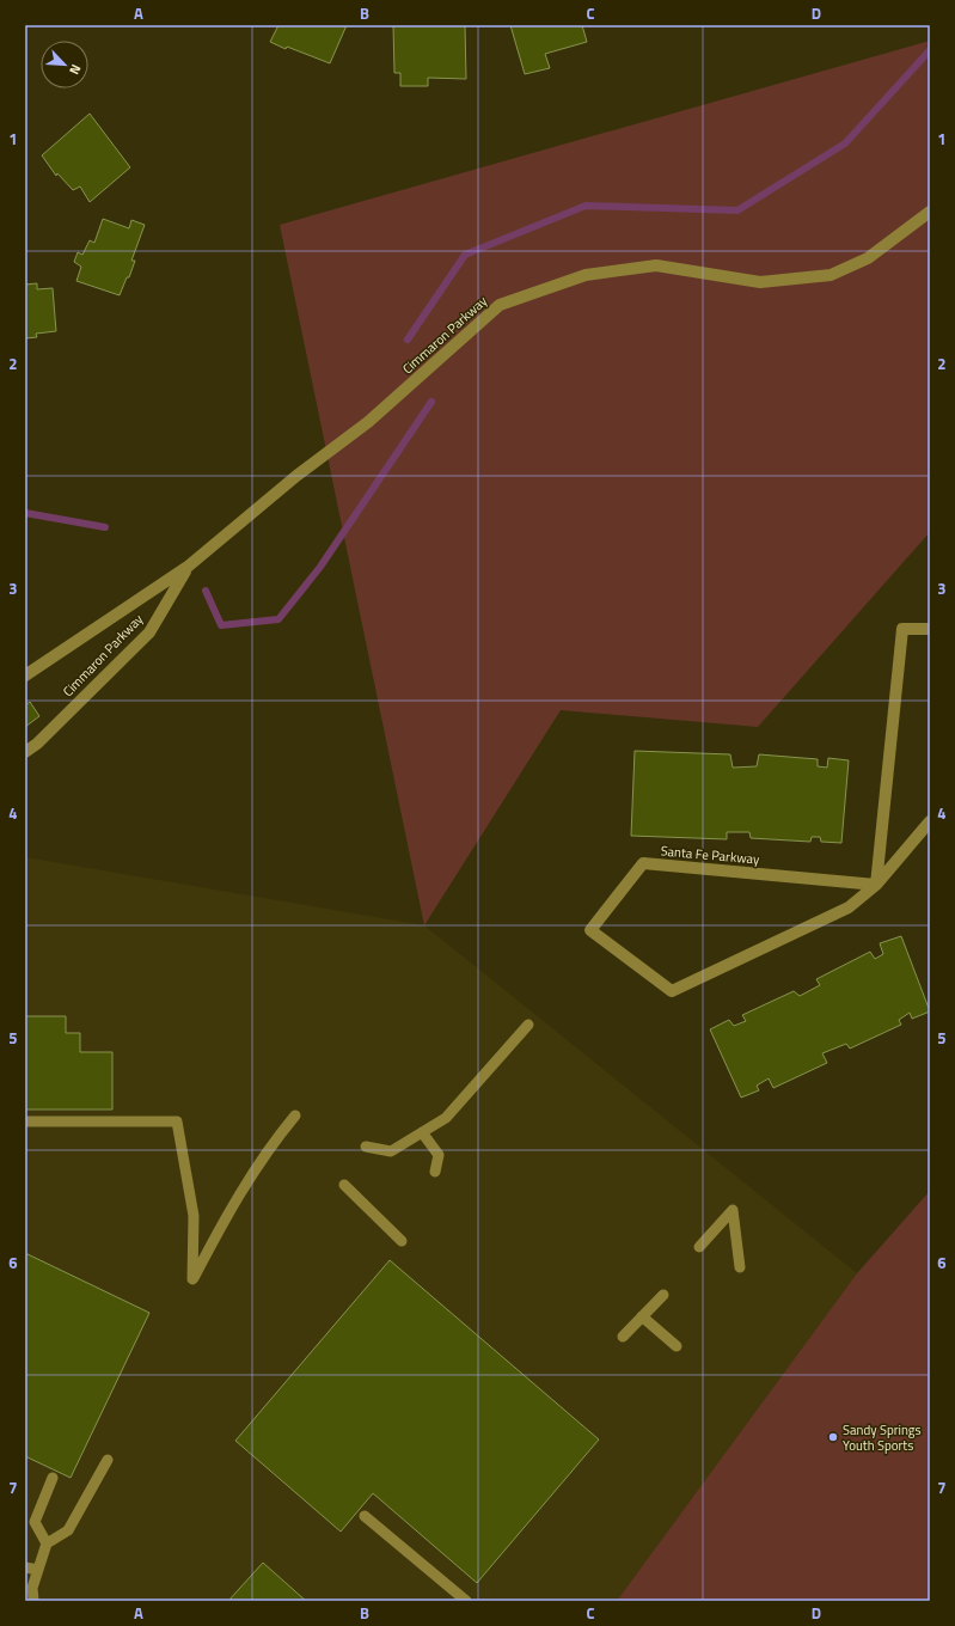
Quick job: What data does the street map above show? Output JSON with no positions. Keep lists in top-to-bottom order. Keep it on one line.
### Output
{"streets":{"street":["Cimmaron Parkway","Santa Fe Parkway"]},"places":["Sandy Springs Youth Sports"],"north":"bottom right","grid":{"columns":["A","B","C","D"],"rows":["1","2","3","4","5","6","7"]}}
